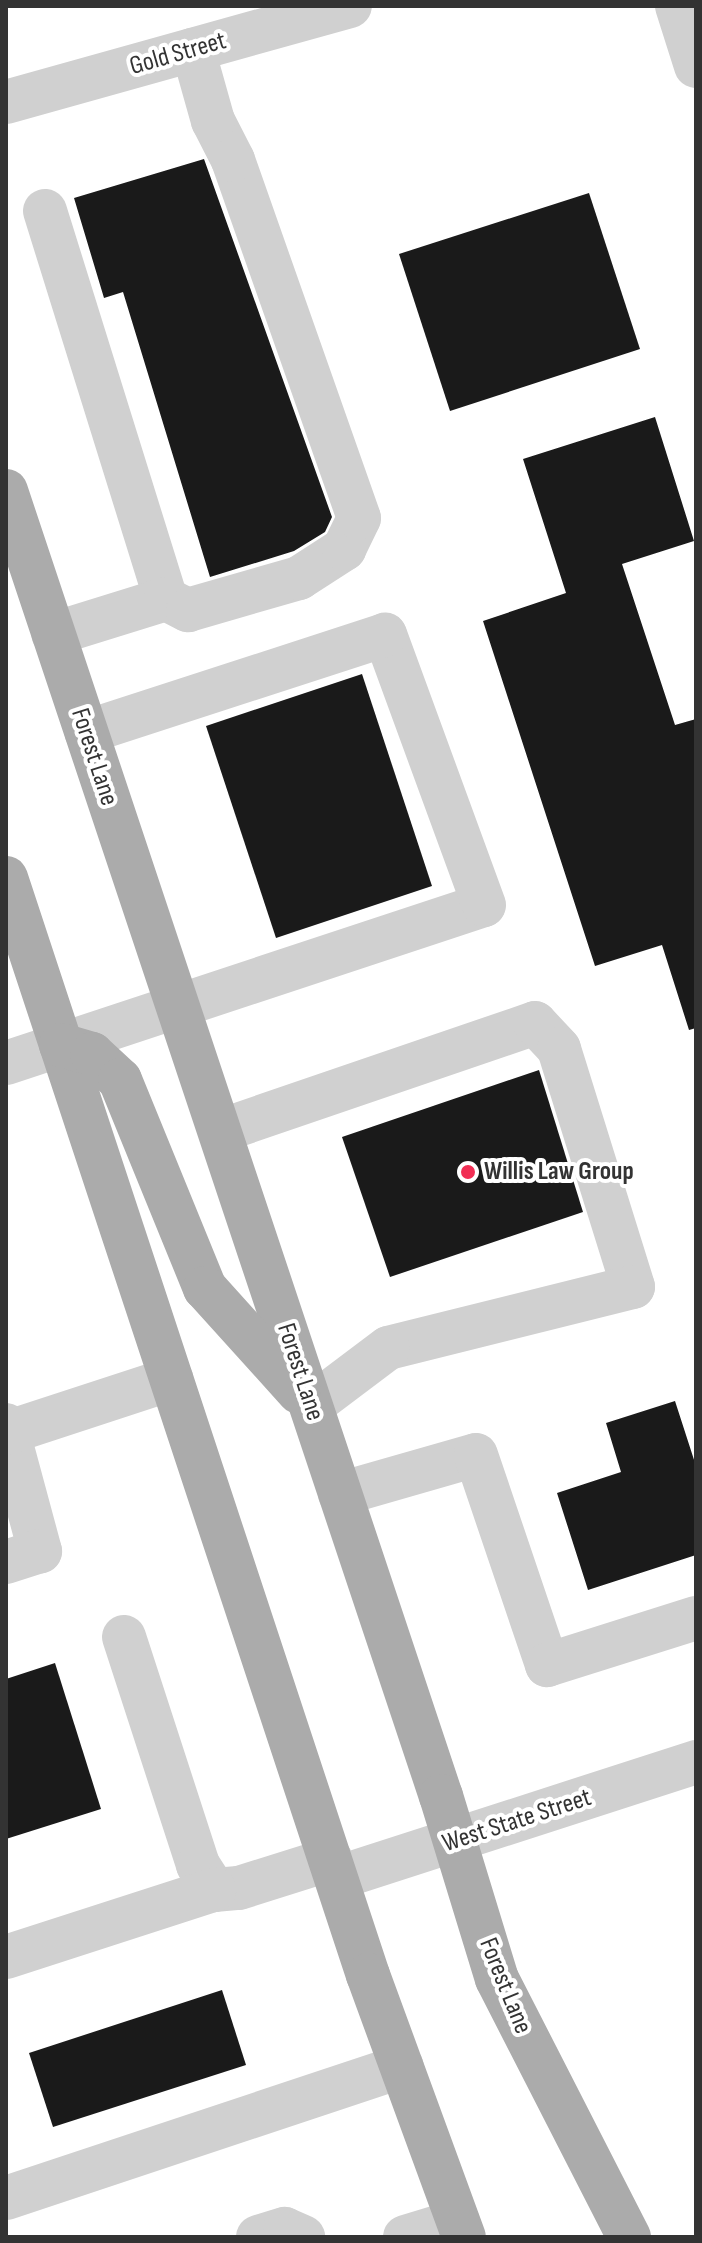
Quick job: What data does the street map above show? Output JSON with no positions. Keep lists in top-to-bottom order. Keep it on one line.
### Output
{"streets":{"main road":["Forest Lane"],"street":["Gold Street","West State Street"]},"crossings":[["Forest Lane","West State Street"]],"places":["Willis Law Group"]}
